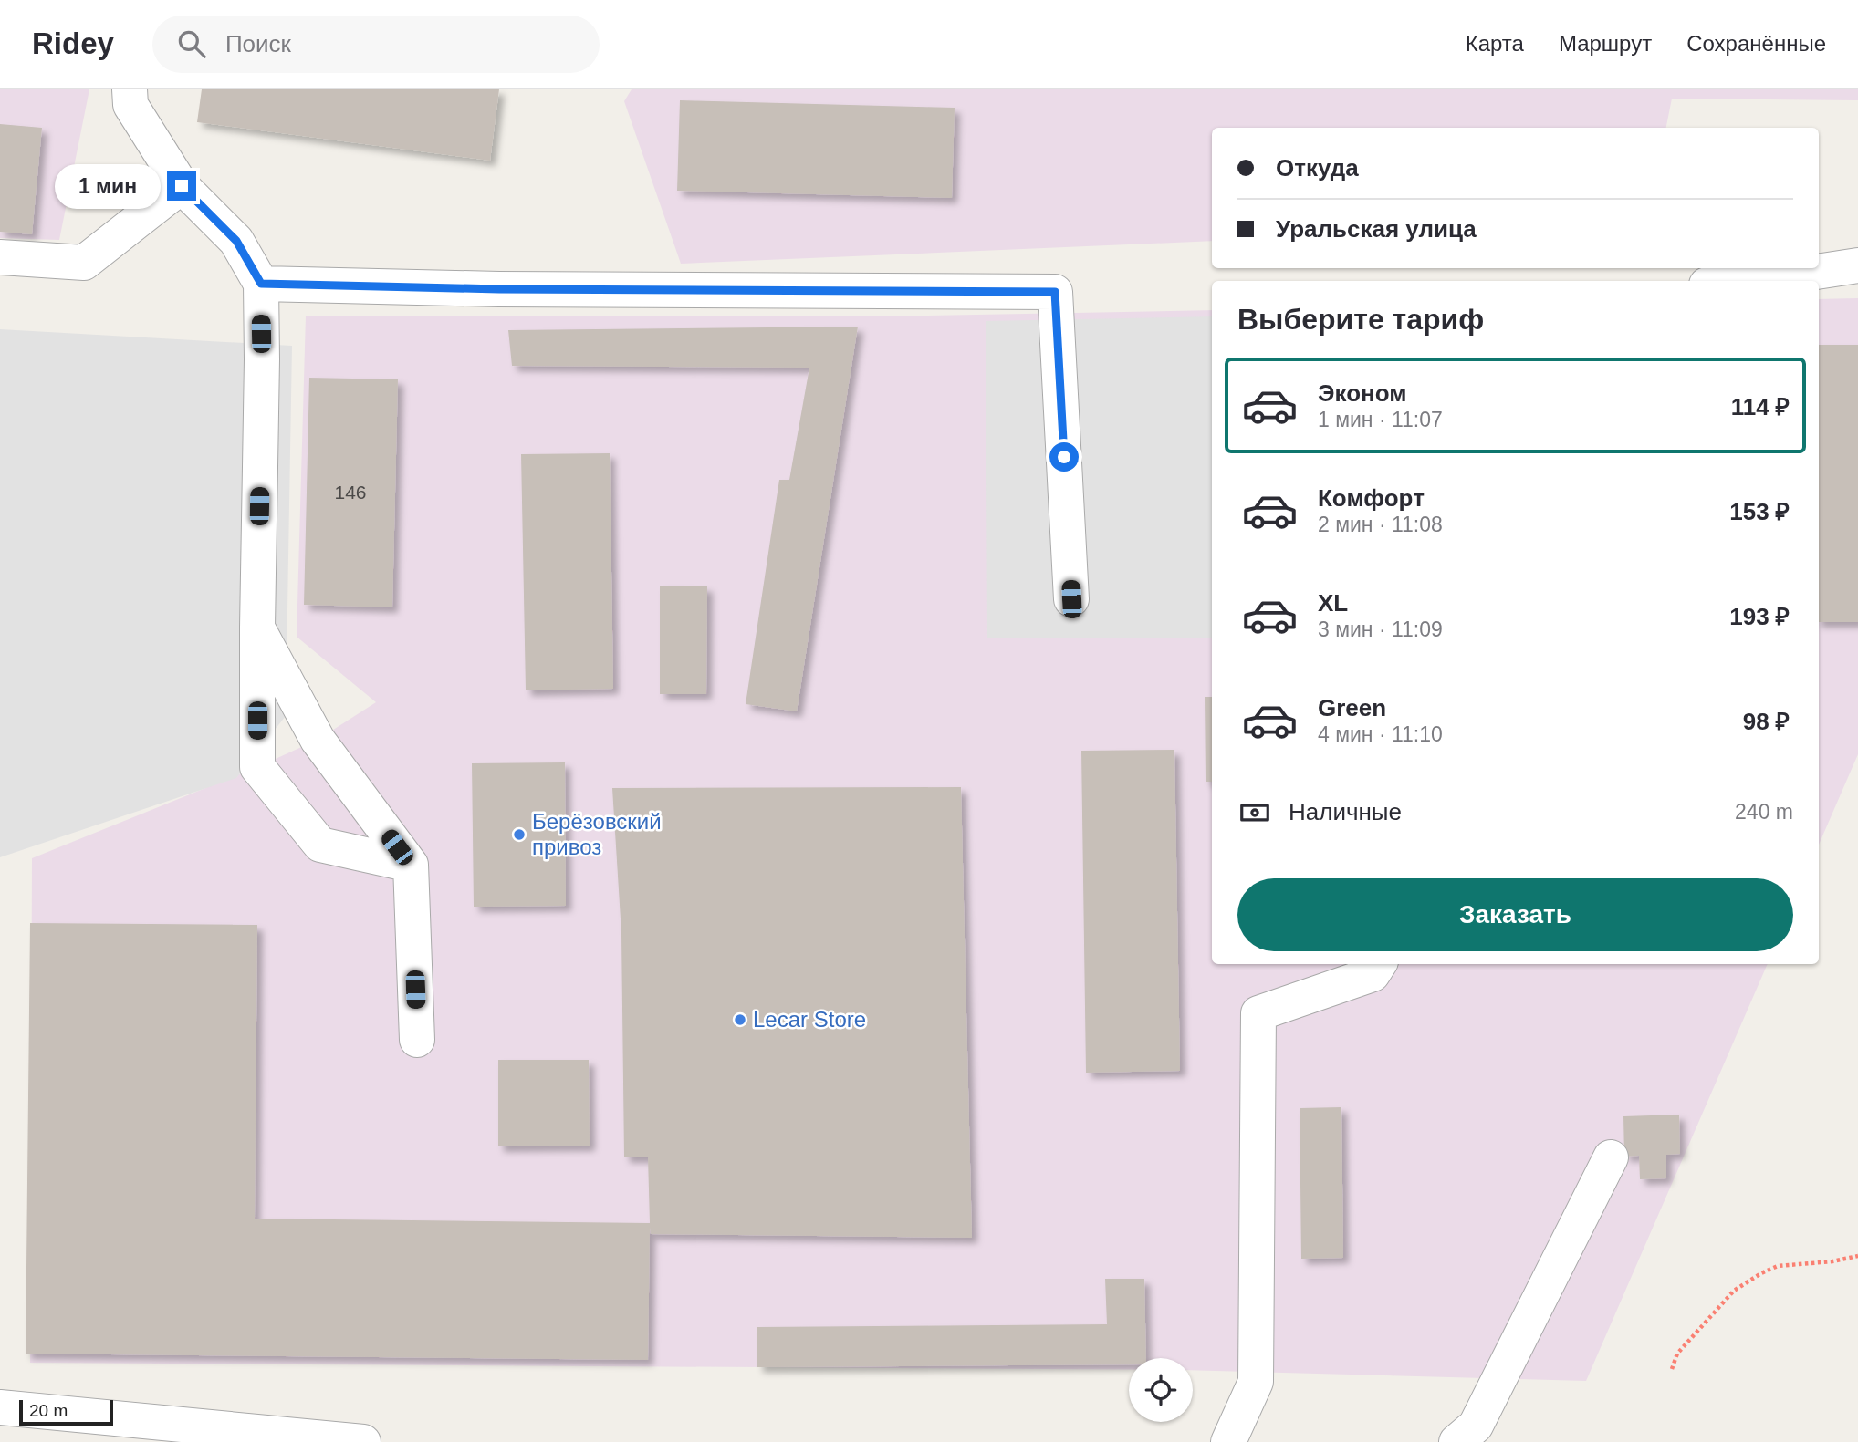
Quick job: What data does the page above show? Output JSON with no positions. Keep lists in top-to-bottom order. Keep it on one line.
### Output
{"places":["Берёзовский привоз","Lecar Store"],"house_numbers":["146"],"scale_bar":"20 m","page":{"header":"Ridey","search":"Поиск","nav":["Карта","Маршрут","Сохранённые"],"banner":["Откуда","Уральская улица"],"bubble":"1 мин","heading":"Выберите тариф","list":[{"name":"Эконом","note":"1 мин · 11:07","value":"114 ₽"},{"name":"Комфорт","note":"2 мин · 11:08","value":"153 ₽"},{"name":"XL","note":"3 мин · 11:09","value":"193 ₽"},{"name":"Green","note":"4 мин · 11:10","value":"98 ₽"}],"pay":["Наличные","240 m"],"buttons":"Заказать","scale":"20 m"}}
